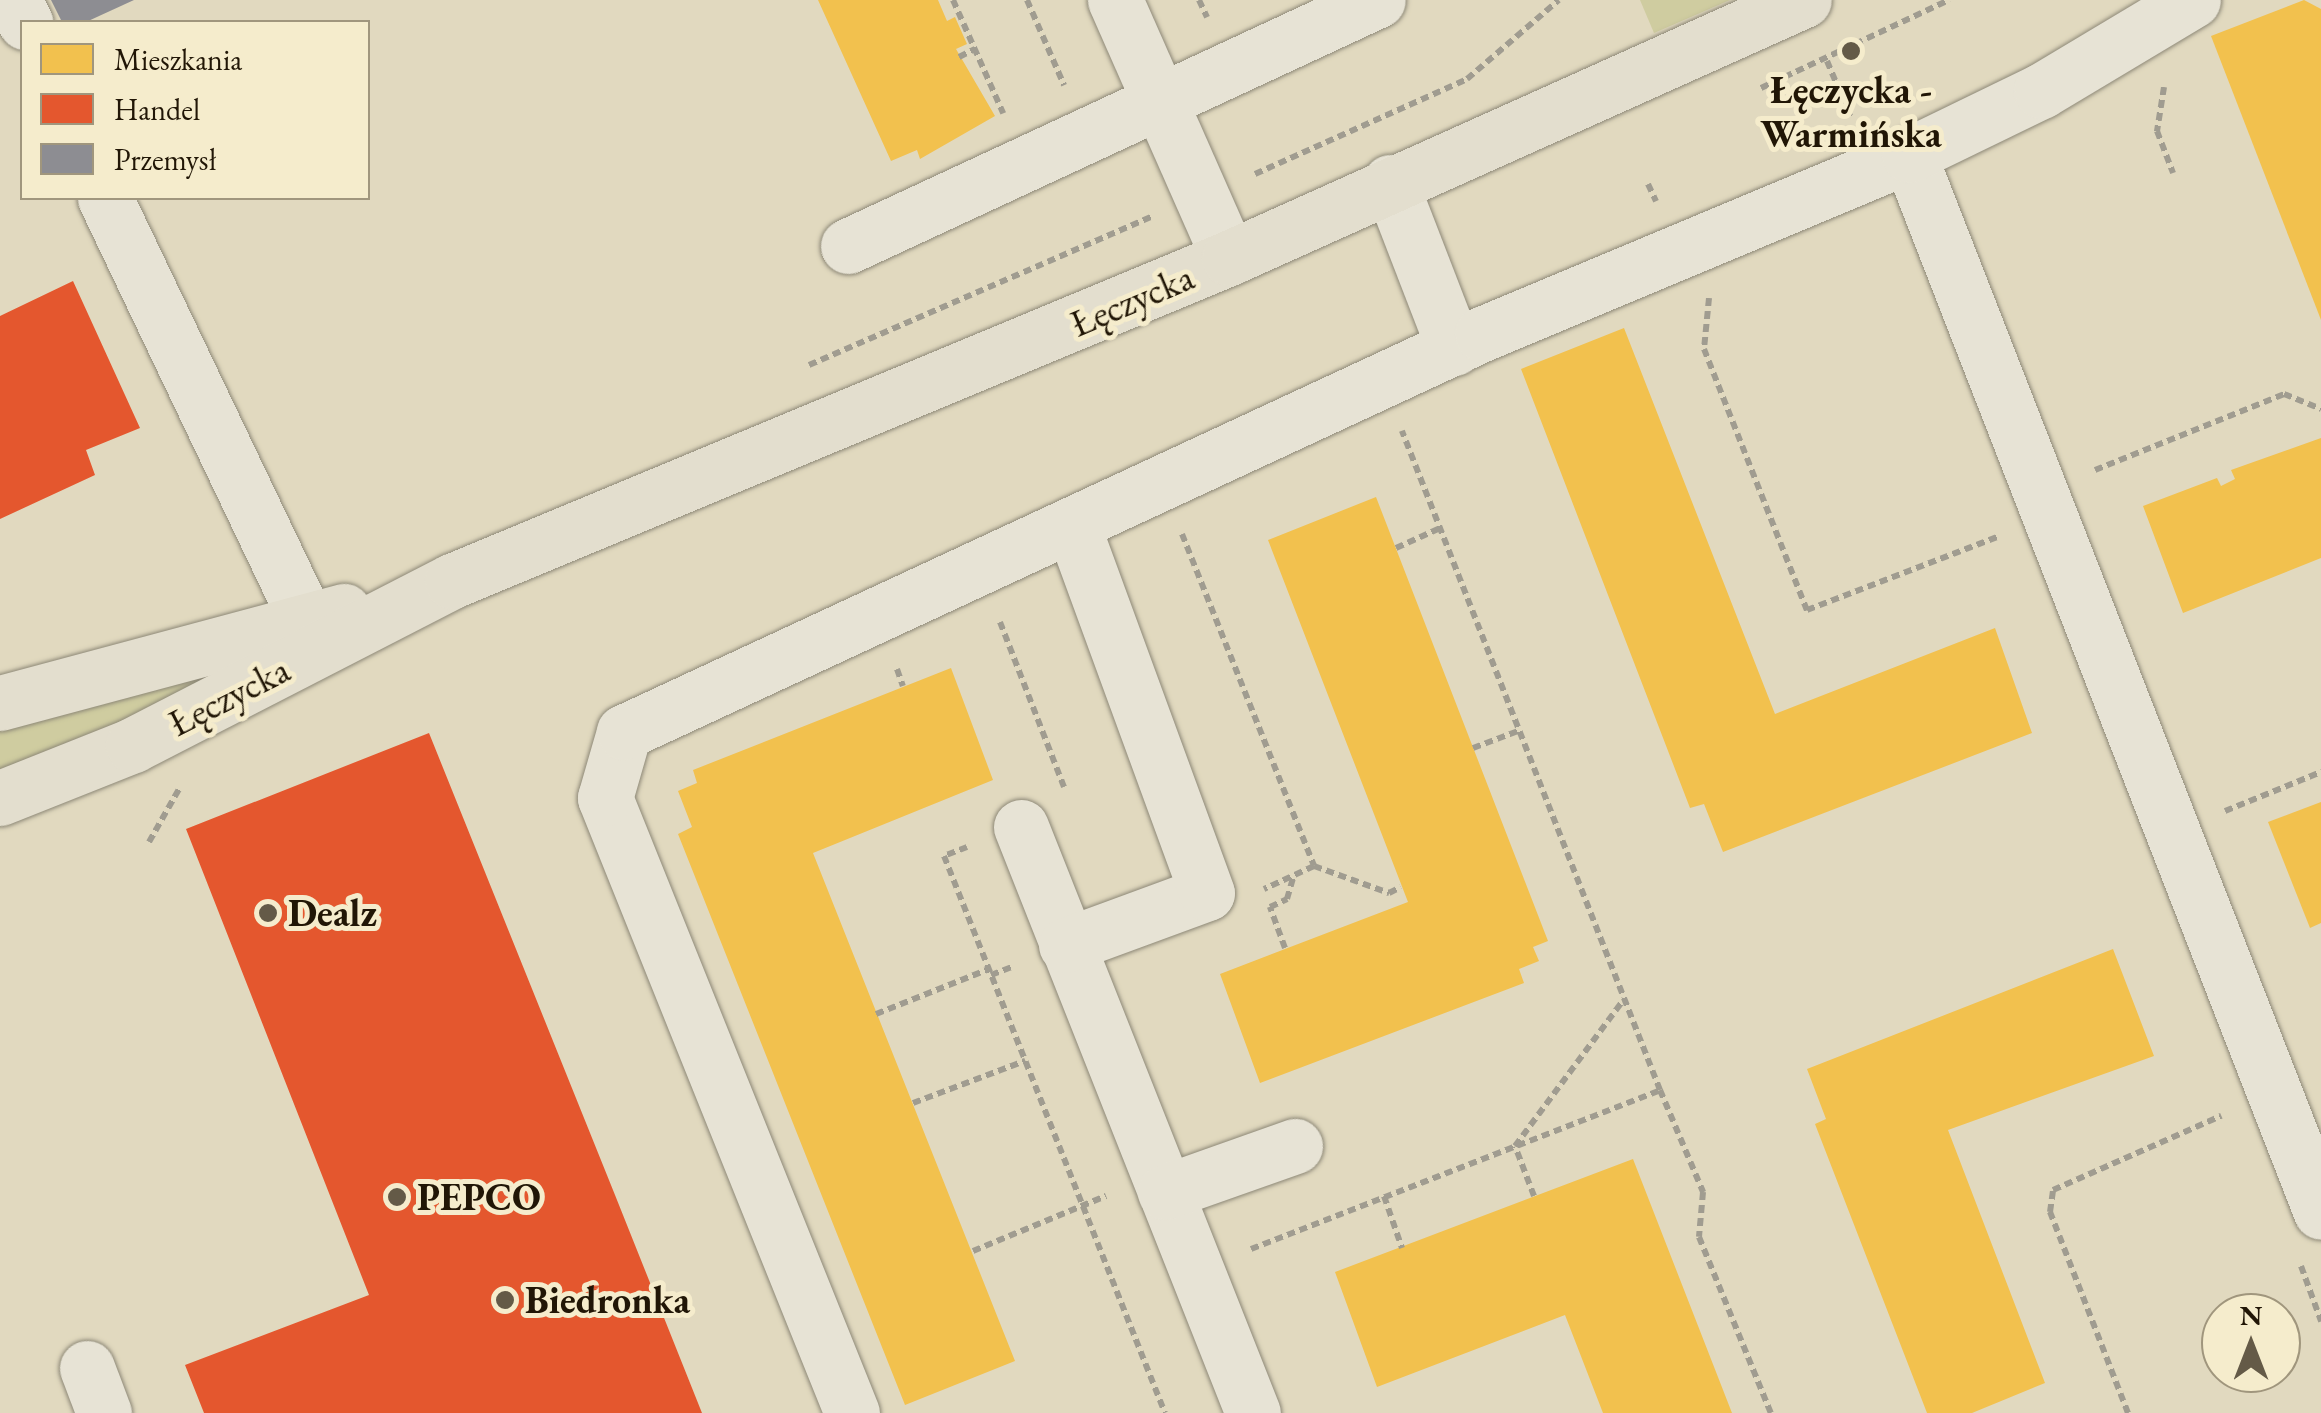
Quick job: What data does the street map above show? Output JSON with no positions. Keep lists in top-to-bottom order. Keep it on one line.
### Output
{"streets":{"main road":["Łęczycka"]},"places":["Łęczycka - Warmińska","Dealz","PEPCO","Biedronka"],"legend":["Mieszkania","Handel","Przemysł"],"north":"top"}
